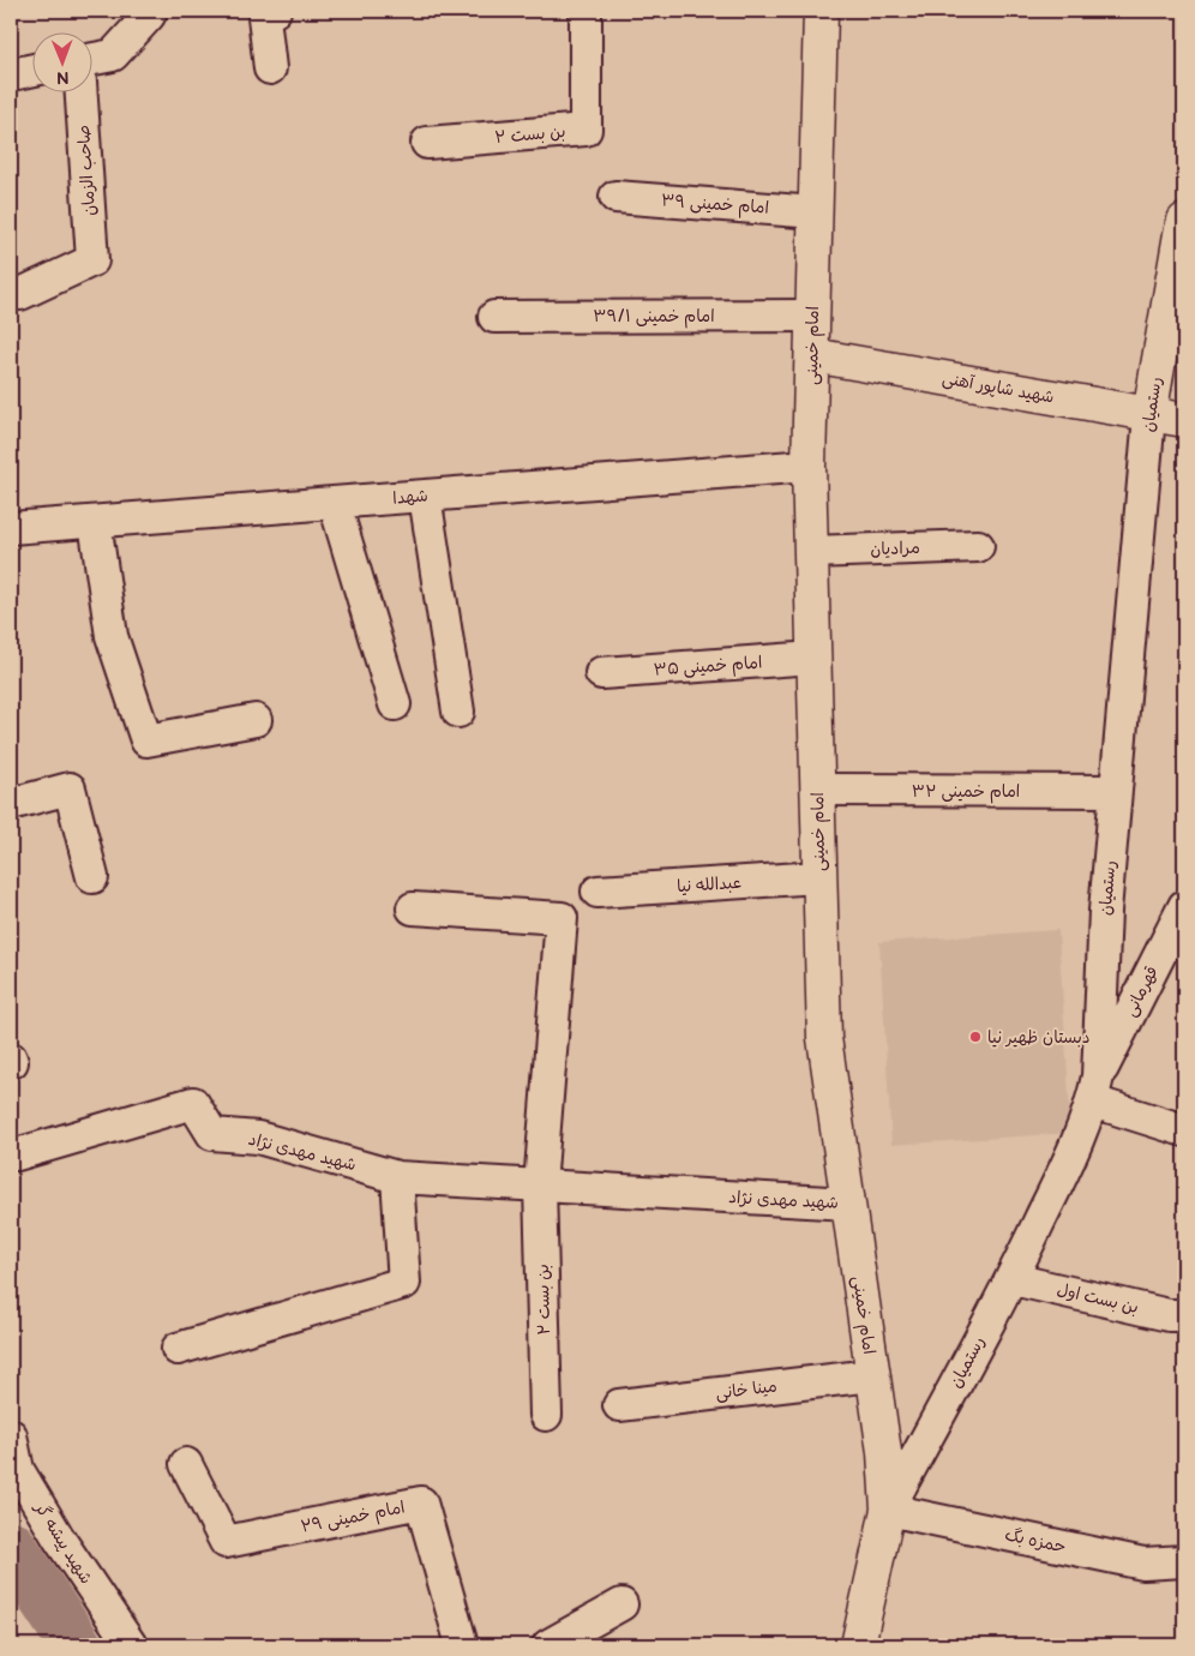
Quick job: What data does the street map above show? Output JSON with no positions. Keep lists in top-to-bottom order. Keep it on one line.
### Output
{"streets":{"street":["بن بست ۲","صاحب الزمان","امام خمینی ۳۹","امام خمینی ۳۹/۱","امام خمینی","شهید شاپور آهنی","رستمیان","شهدا","مرادیان","امام خمینی ۳۵","امام خمینی ۳۲","عبدالله نیا","قهرمانی","شهید مهدی نژاد","بن بست اول","مینا خانی","امام خمینی ۲۹","حمزه بگ","شهید پیشه گر"]},"crossings":[["بن بست ۲","شهید مهدی نژاد"],["امام خمینی ۳۹","امام خمینی"],["امام خمینی ۳۹/۱","امام خمینی"],["امام خمینی","شهید شاپور آهنی"],["امام خمینی","رستمیان"],["امام خمینی","شهدا"],["امام خمینی","مرادیان"],["امام خمینی","امام خمینی ۳۵"],["امام خمینی","امام خمینی ۳۲"],["امام خمینی","عبدالله نیا"],["امام خمینی","شهید مهدی نژاد"],["امام خمینی","مینا خانی"],["امام خمینی","حمزه بگ"],["شهید شاپور آهنی","رستمیان"],["رستمیان","امام خمینی ۳۲"],["رستمیان","قهرمانی"],["رستمیان","بن بست اول"],["رستمیان","حمزه بگ"]],"places":["دبستان ظهیر نیا"],"north":"bottom"}
